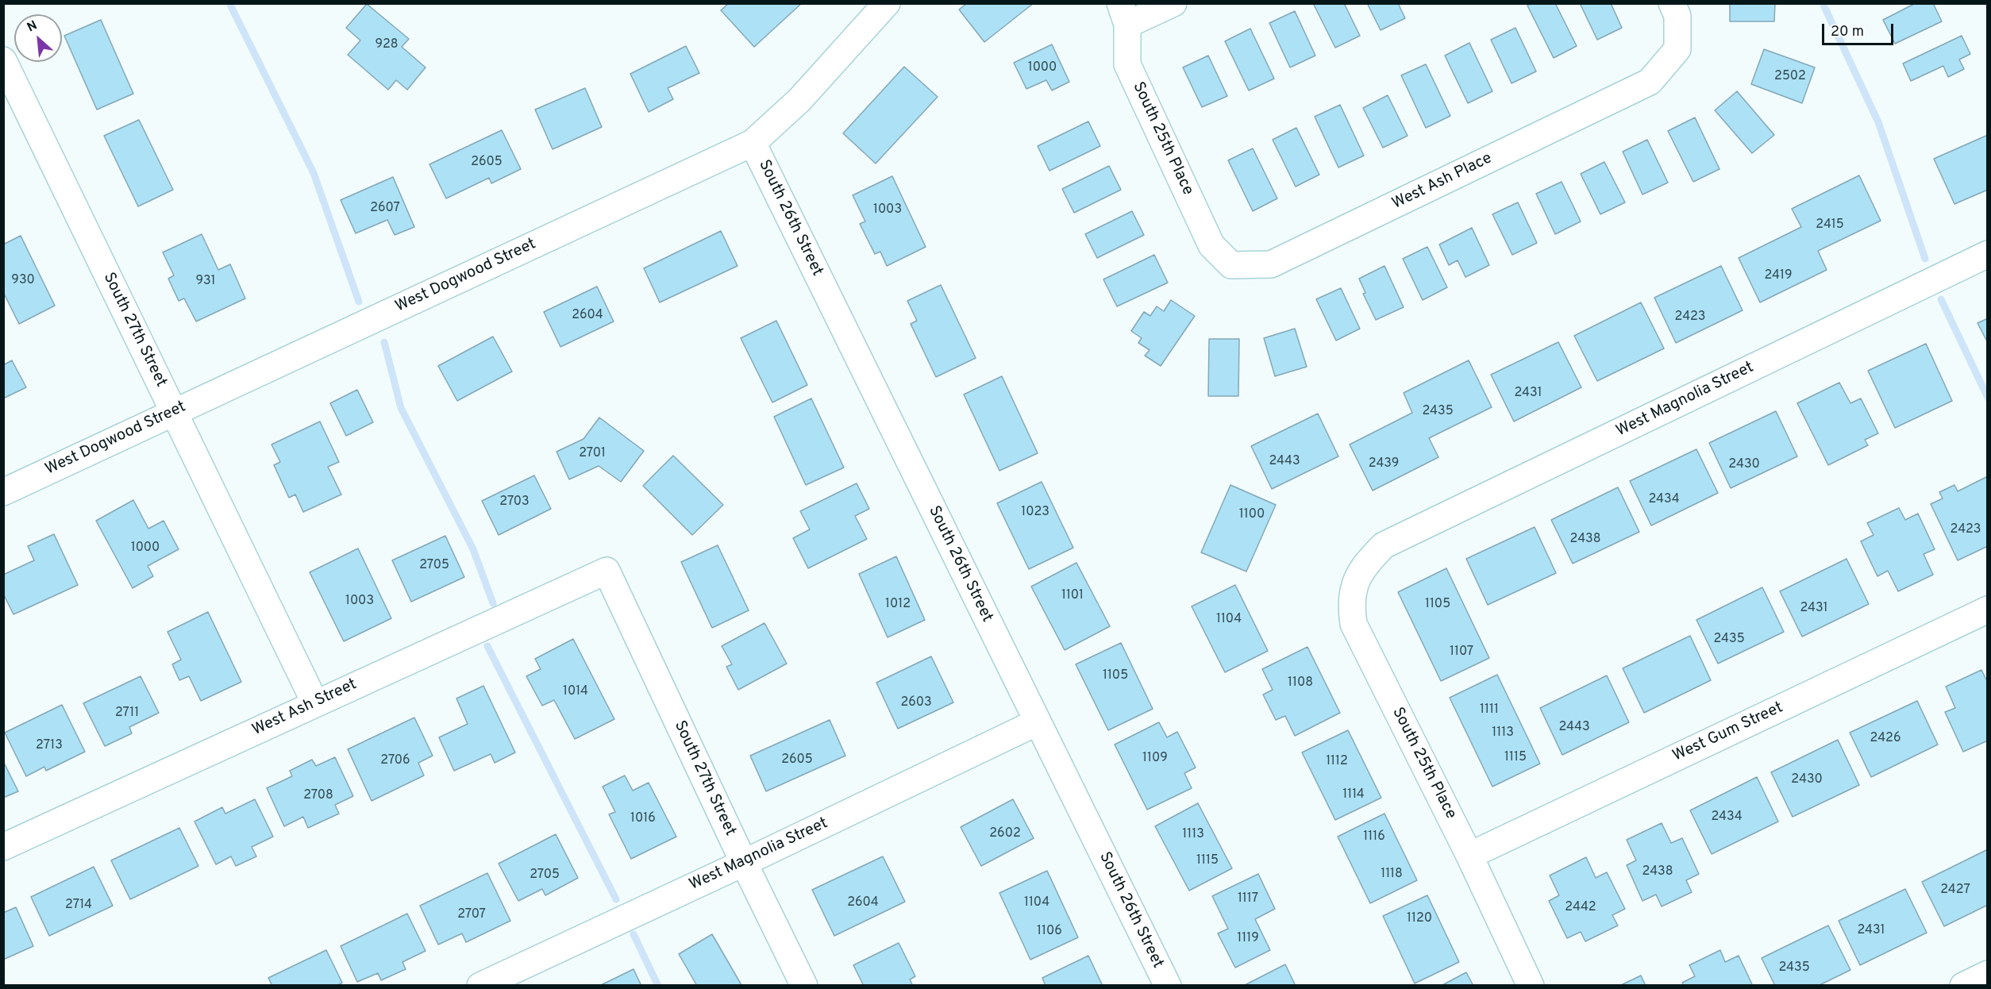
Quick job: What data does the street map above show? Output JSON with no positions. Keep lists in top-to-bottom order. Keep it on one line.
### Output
{"streets":{"street":["South 25th Place","West Ash Place","South 26th Street","West Dogwood Street","South 27th Street","West Magnolia Street","West Ash Street","West Gum Street"]},"crossings":[["South 25th Place","West Ash Place"],["South 25th Place","West Magnolia Street"],["South 25th Place","West Gum Street"],["South 26th Street","West Dogwood Street"],["South 26th Street","West Magnolia Street"],["West Dogwood Street","South 27th Street"],["South 27th Street","West Magnolia Street"],["South 27th Street","West Ash Street"]],"house_numbers":["928","1000","2502","2605","2607","1003","2415","2419","930","931","2604","2423","2431","2435","2701","2443","2439","2430","2434","2703","1023","1100","2423","2438","1000","2705","1101","1003","1012","1105","2431","1104","2435","1107","1105","1108","1014","2603","1111","2711","2443","1113","2426","2713","1115","1109","2605","2706","1112","2430","1114","2708","2434","1016","2602","1113","1116","1115","2438","1118","2705","2427","1117","2604","1104","2714","2442","2707","1120","2431","1106","1119","2435"],"scale_bar":"20 m","north":"top left"}
